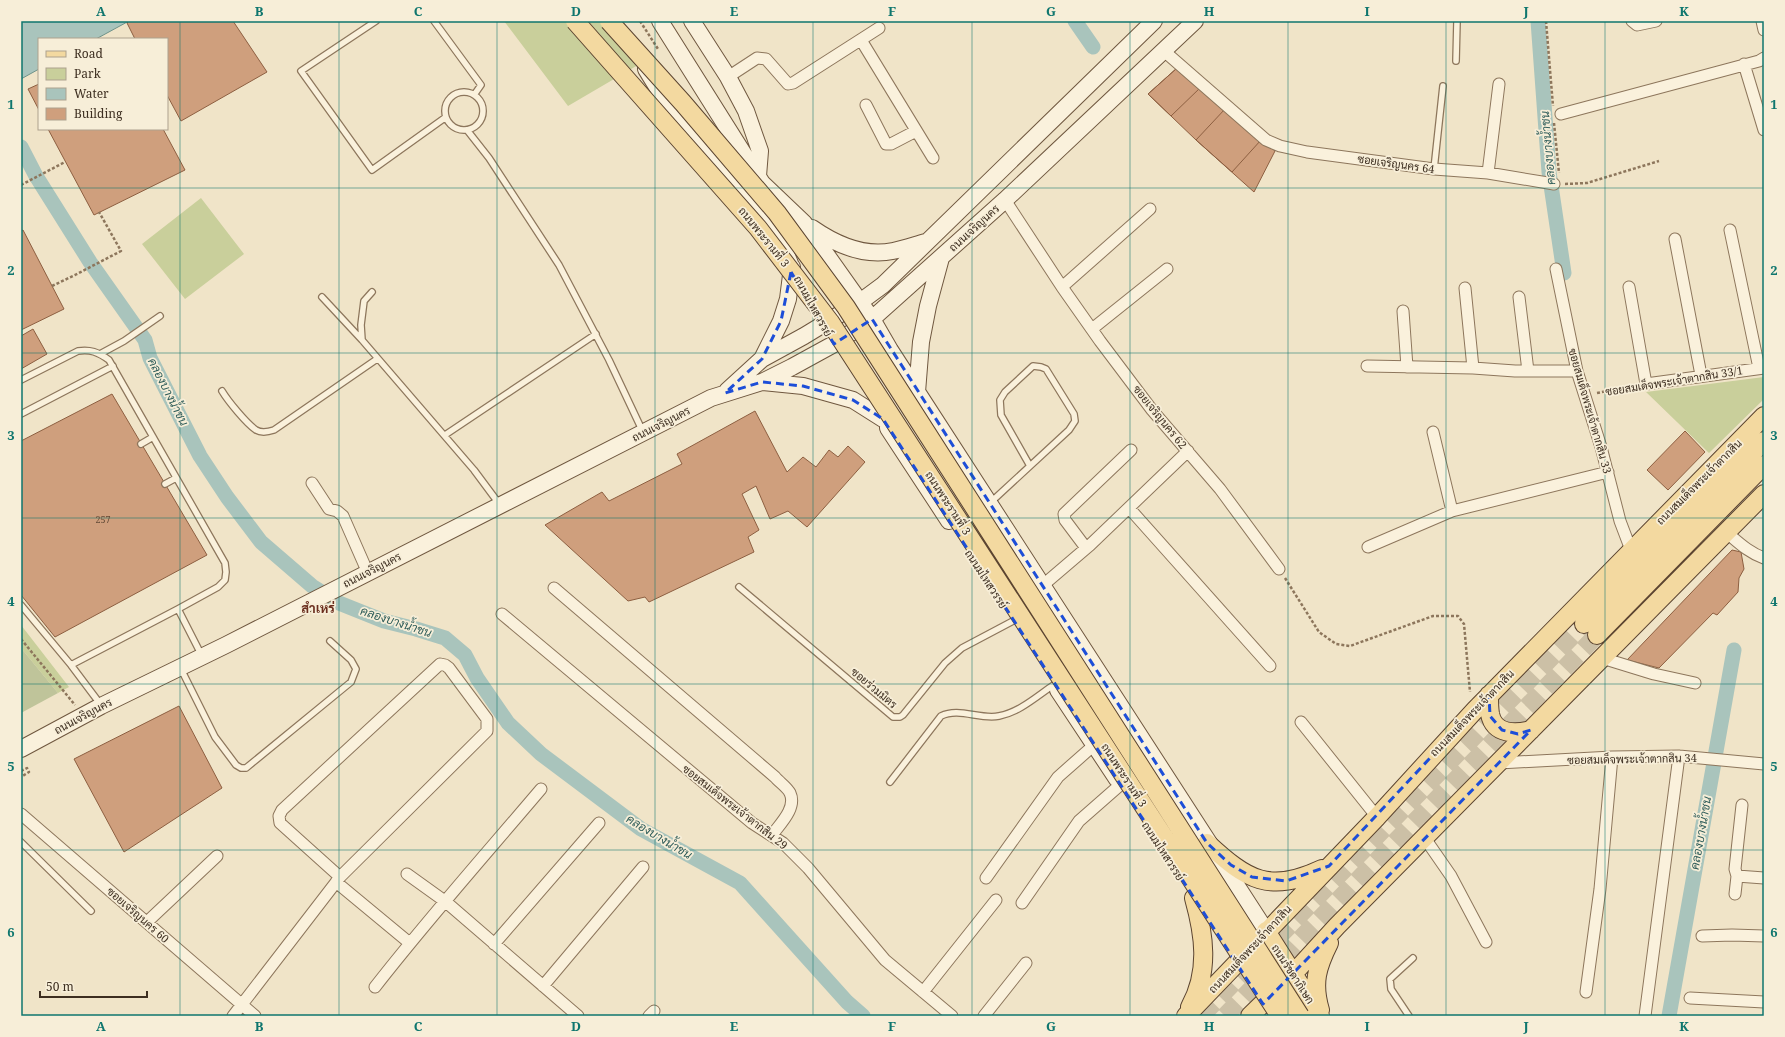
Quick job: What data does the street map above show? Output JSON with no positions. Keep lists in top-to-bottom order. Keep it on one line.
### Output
{"streets":{"main road":["ถนนเจริญนคร","ถนนพระรามที่ 3","ถนนมไหสวรรย์","ถนนสมเด็จพระเจ้าตากสิน","ถนนรัชดาภิเษก"],"street":["ซอยเจริญนคร 64","ซอยสมเด็จพระเจ้าตากสิน 33/1","ซอยสมเด็จพระเจ้าตากสิน 33","ซอยเจริญนคร 62","ซอยสมเด็จพระเจ้าตากสิน 34","ซอยสมเด็จพระเจ้าตากสิน 29","ซอยเจริญนคร 60"],"lane":["ซอยร่วมมิตร"]},"crossings":[["ซอยเจริญนคร 64","ถนนเจริญนคร"],["ถนนเจริญนคร","ถนนมไหสวรรย์"],["ถนนเจริญนคร","ซอยเจริญนคร 62"],["ถนนมไหสวรรย์","ถนนสมเด็จพระเจ้าตากสิน"],["ถนนมไหสวรรย์","ซอยร่วมมิตร"],["ถนนมไหสวรรย์","ถนนรัชดาภิเษก"],["ซอยสมเด็จพระเจ้าตากสิน 33/1","ซอยสมเด็จพระเจ้าตากสิน 33"],["ซอยสมเด็จพระเจ้าตากสิน 33","ถนนสมเด็จพระเจ้าตากสิน"],["ถนนสมเด็จพระเจ้าตากสิน","ถนนรัชดาภิเษก"]],"districts":["สำเหร่"],"water":["คลองบางน้ำชน"],"house_numbers":["257"],"legend":["Road","Park","Water","Building"],"scale_bar":"50 m","grid":{"columns":["A","B","C","D","E","F","G","H","I","J","K"],"rows":["1","2","3","4","5","6"]}}
